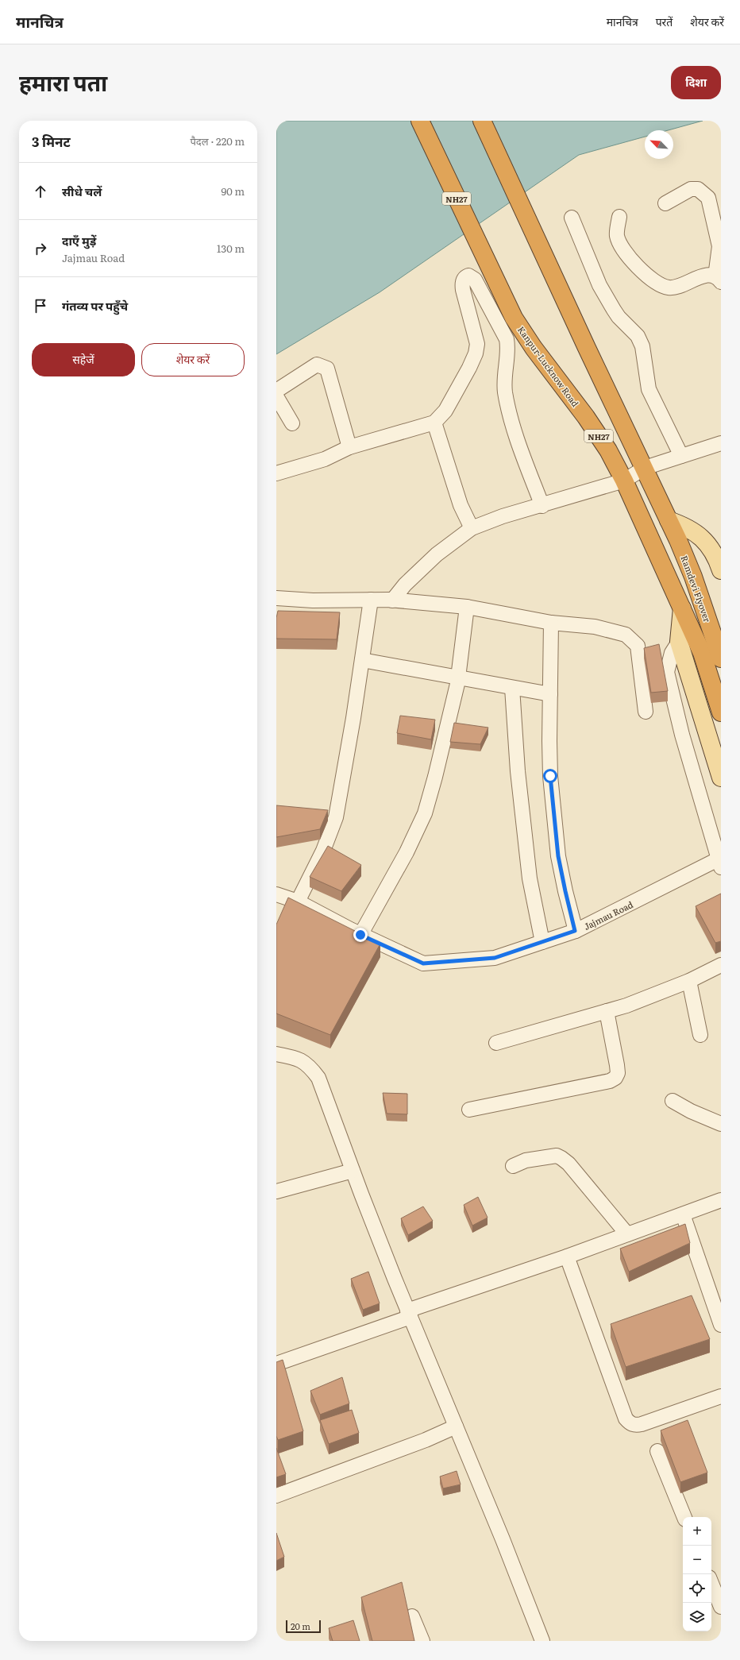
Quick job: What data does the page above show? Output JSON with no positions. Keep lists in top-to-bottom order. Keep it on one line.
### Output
{"streets":{"highway":["NH27","Kanpur-Lucknow Road","Ramdevi Flyover"],"street":["Jajmau Road"]},"crossings":[["NH27","Kanpur-Lucknow Road"],["NH27","Ramdevi Flyover"]],"scale_bar":"20 m","north":"top left","page":{"header":"मानचित्र","nav":["मानचित्र","परतें","शेयर करें"],"title":"हमारा पता","buttons":["दिशा",["सहेजें","शेयर करें"]],"heading":["3 मिनट","पैदल · 220 m"],"list":[["सीधे चलें","90 m"],["दाएँ मुड़ें","Jajmau Road","130 m"],"गंतव्य पर पहुँचे"],"map_buttons":["+","−"],"scale":"20 m"}}
